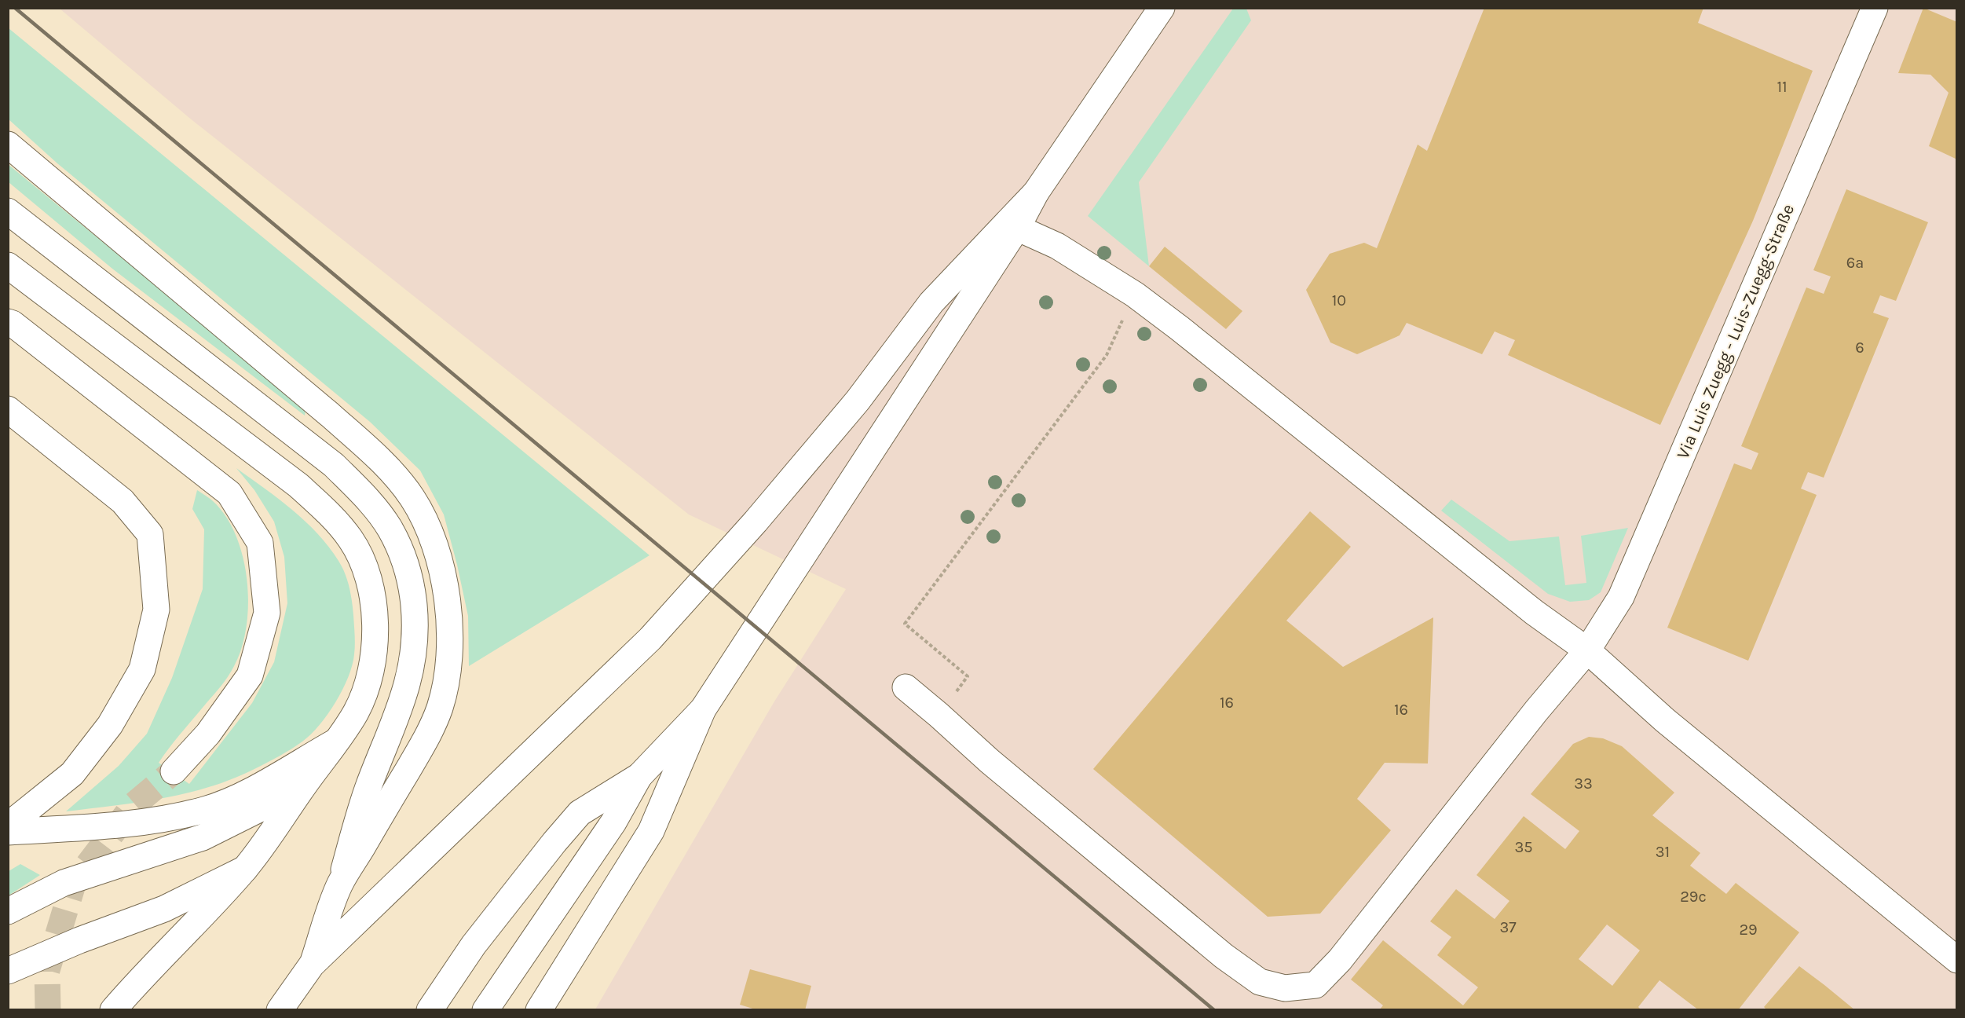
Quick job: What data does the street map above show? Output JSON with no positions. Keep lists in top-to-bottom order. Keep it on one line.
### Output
{"streets":{"main road":["Via Luis Zuegg - Luis-Zuegg-Straße"]},"house_numbers":["11","6a","10","6","16","16","33","35","31","29c","37","29"]}
